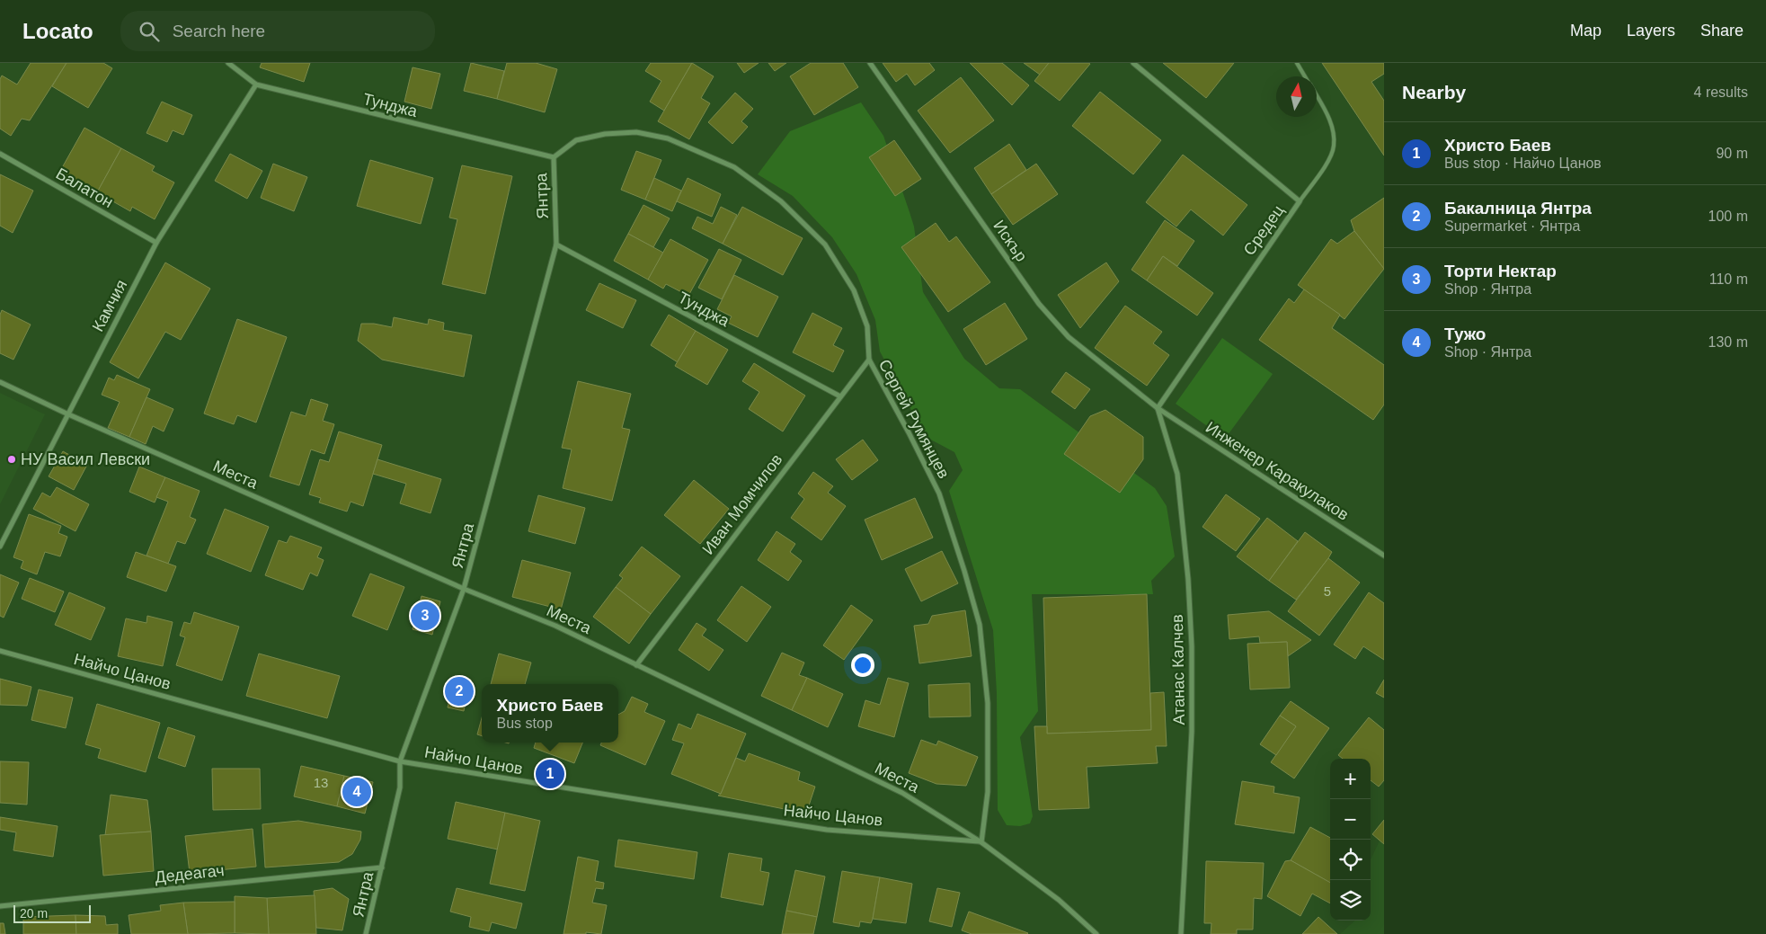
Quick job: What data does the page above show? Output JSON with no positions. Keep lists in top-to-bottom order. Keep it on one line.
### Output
{"streets":{"street":["Тунджа","Балатон","Янтра","Средец","Искър","Камчия","Сергей Румянцев","Инженер Каракулаков","Места","Иван Момчилов","Атанас Калчев","Найчо Цанов","Дедеагач"]},"crossings":[["Тунджа","Янтра"],["Тунджа","Камчия"],["Тунджа","Сергей Румянцев"],["Тунджа","Иван Момчилов"],["Балатон","Камчия"],["Янтра","Сергей Румянцев"],["Янтра","Места"],["Янтра","Найчо Цанов"],["Янтра","Дедеагач"],["Средец","Искър"],["Средец","Инженер Каракулаков"],["Средец","Атанас Калчев"],["Искър","Инженер Каракулаков"],["Искър","Атанас Калчев"],["Камчия","Места"],["Сергей Румянцев","Места"],["Сергей Румянцев","Иван Момчилов"],["Сергей Румянцев","Найчо Цанов"],["Инженер Каракулаков","Атанас Калчев"],["Места","Иван Момчилов"],["Места","Найчо Цанов"]],"places":["НУ Васил Левски"],"house_numbers":["5","13"],"scale_bar":"20 m","north":"top","page":{"header":"Locato","search":"Search here","nav":["Map","Layers","Share"],"heading":["Nearby","4 results"],"list":[{"mark":"1","name":"Христо Баев","note":"Bus stop · Найчо Цанов","value":"90 m"},{"mark":"2","name":"Бакалница Янтра","note":"Supermarket · Янтра","value":"100 m"},{"mark":"3","name":"Торти Нектар","note":"Shop · Янтра","value":"110 m"},{"mark":"4","name":"Тужо","note":"Shop · Янтра","value":"130 m"}],"pins":["3","2","1","4"],"popup":["Христо Баев","Bus stop"],"map_buttons":["+","−"],"scale":"20 m"}}
